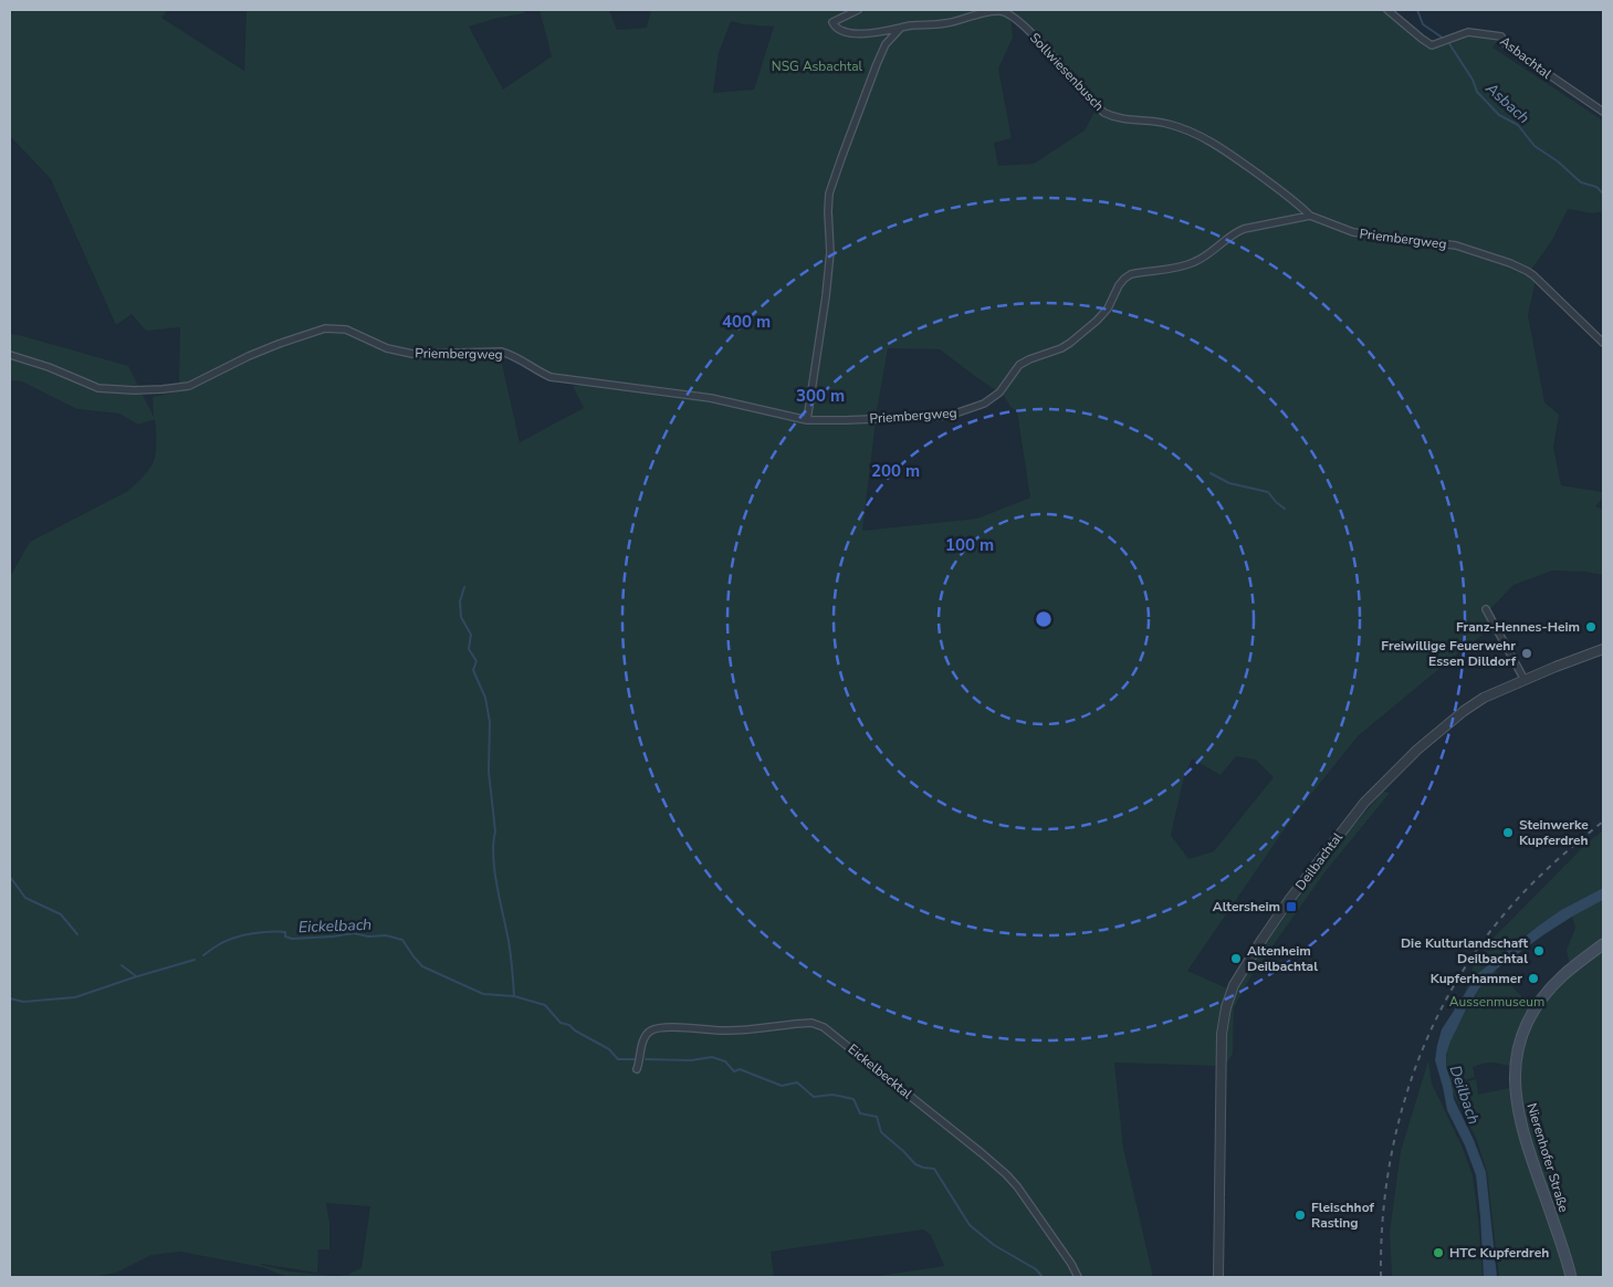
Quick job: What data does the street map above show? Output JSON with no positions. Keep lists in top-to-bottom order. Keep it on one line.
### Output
{"streets":{"main road":["Nierenhofer Straße"],"street":["Asbachtal","Sollwiesenbusch","Priembergweg","Deilbachtal","Eickelbecktal"]},"crossings":[["Sollwiesenbusch","Priembergweg"]],"water":["Asbach","Eickelbach","Deilbach"],"parks":["NSG Asbachtal","Aussenmuseum"],"places":{"other":["Franz-Hennes-Heim","Freiwillige Feuerwehr Essen Dilldorf","Steinwerke Kupferdreh","Die Kulturlandschaft Deilbachtal","Altenheim Deilbachtal","Kupferhammer","Fleischhof Rasting","HTC Kupferdreh"],"transit":["Altersheim"]},"rings":["400 m","300 m","200 m","100 m"]}
